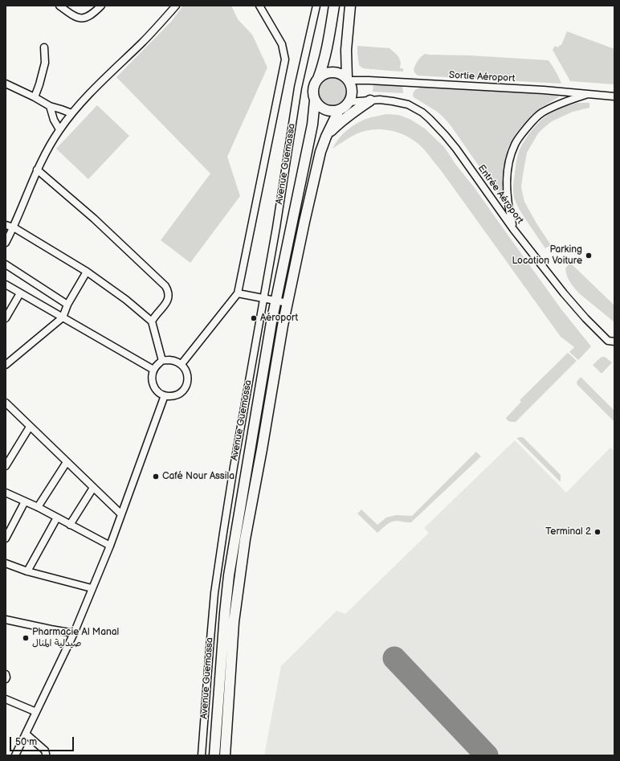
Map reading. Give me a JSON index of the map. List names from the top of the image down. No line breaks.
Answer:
{"streets":{"main road":["Avenue Guemassa"],"street":["Sortie Aéroport","Entrée Aéroport"]},"crossings":[["Sortie Aéroport","Avenue Guemassa"],["Sortie Aéroport","Entrée Aéroport"],["Avenue Guemassa","Entrée Aéroport"]],"places":["Parking Location Voiture","Aéroport","Café Nour Assila","Terminal 2","Pharmacie Al Manal صيدلية المنال"],"scale_bar":"50 m"}
